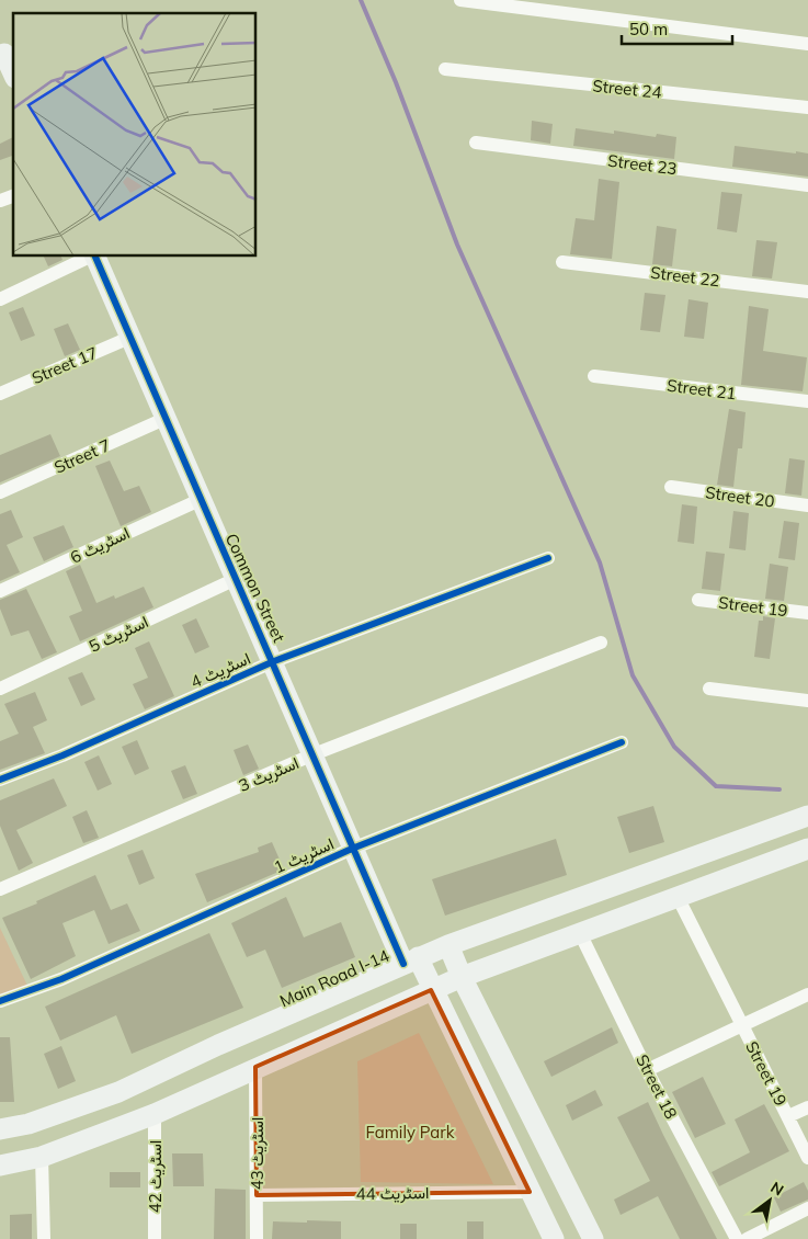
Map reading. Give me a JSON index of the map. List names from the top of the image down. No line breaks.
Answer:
{"streets":{"main road":["Common Street","Main Road I-14"],"street":["Street 24","Street 23","Street 22","Street 17","Street 21","Street 7","Street 20","اسٹریٹ 6","Street 19","اسٹریٹ 5","اسٹریٹ 4","اسٹریٹ 3","اسٹریٹ 1","Street 18","اسٹریٹ 43","اسٹریٹ 42","اسٹریٹ 44"]},"crossings":[["Street 17","Common Street"],["Street 7","Common Street"],["اسٹریٹ 6","Common Street"],["Common Street","اسٹریٹ 5"],["Common Street","اسٹریٹ 4"],["Common Street","اسٹریٹ 3"],["Common Street","اسٹریٹ 1"],["Common Street","Main Road I-14"],["Street 19","Street 18"],["اسٹریٹ 43","اسٹریٹ 44"]],"parks":["Family Park"],"scale_bar":"50 m","north":"top right"}
